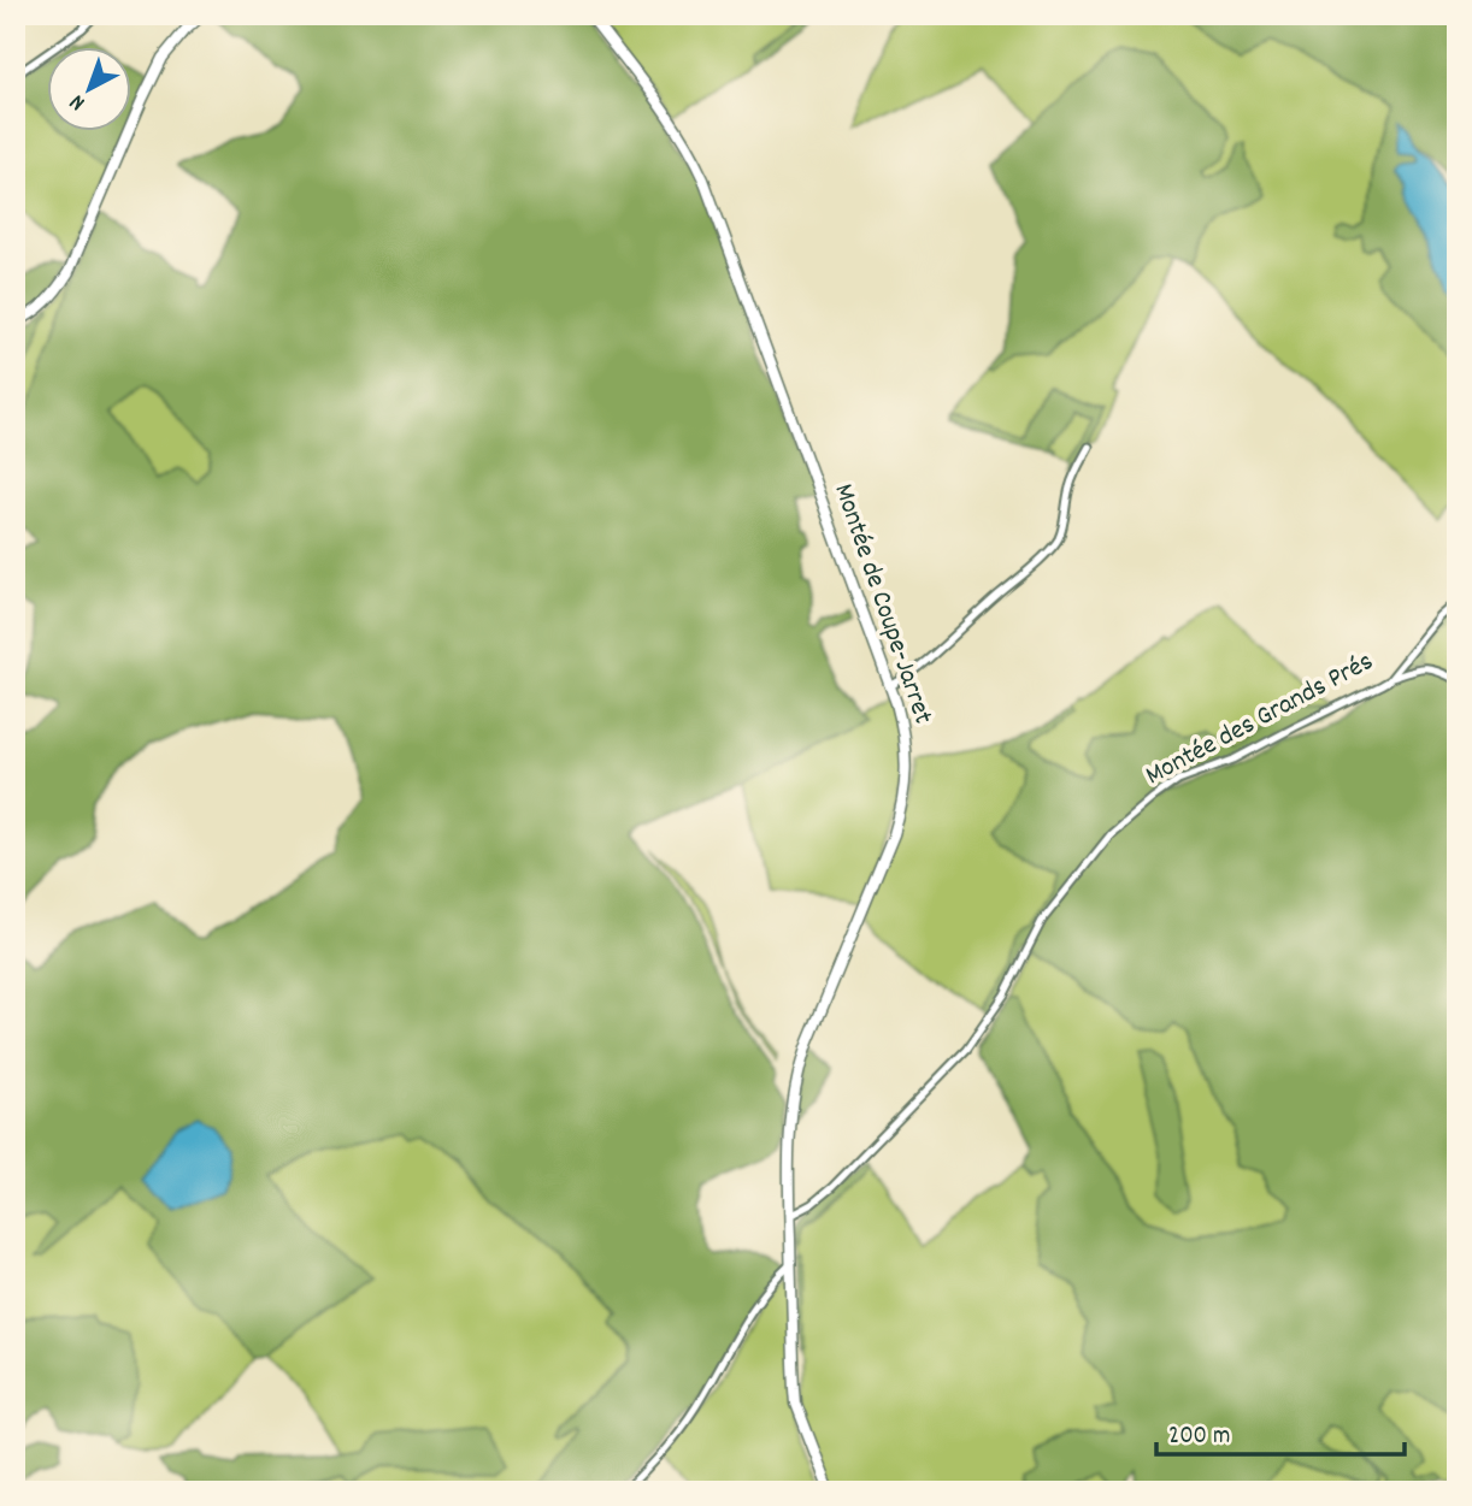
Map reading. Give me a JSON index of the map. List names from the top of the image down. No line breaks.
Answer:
{"streets":{"main road":["Montée de Coupe-Jarret"],"street":["Montée des Grands Prés"]},"crossings":[["Montée de Coupe-Jarret","Montée des Grands Prés"]],"scale_bar":"200 m","north":"bottom left"}
